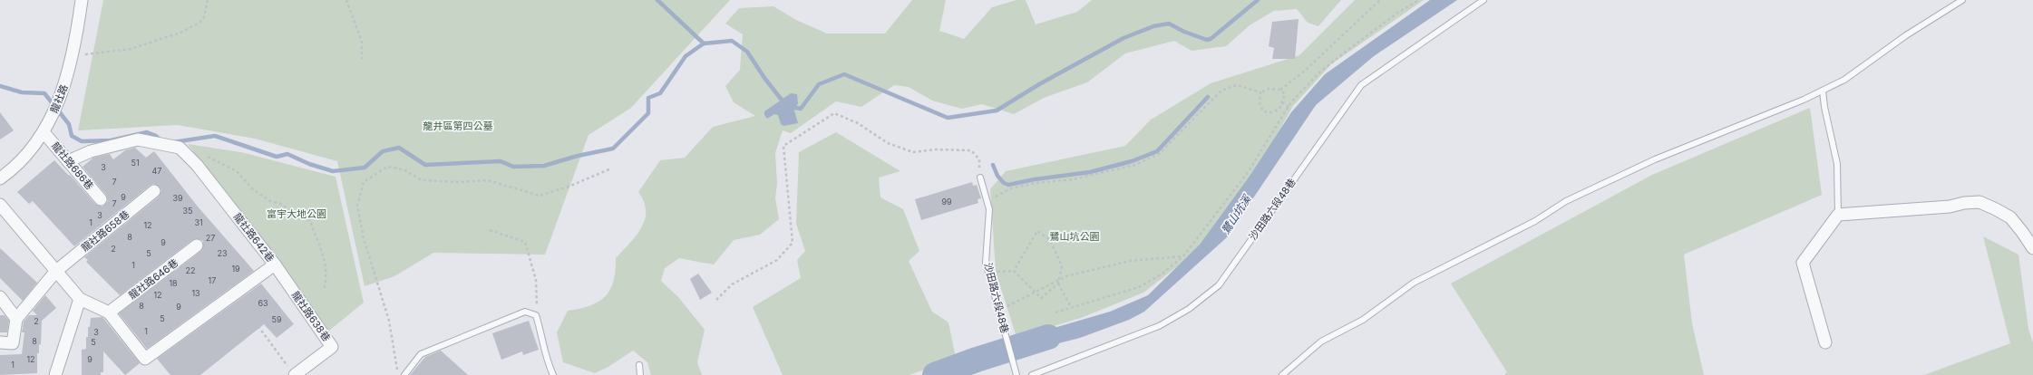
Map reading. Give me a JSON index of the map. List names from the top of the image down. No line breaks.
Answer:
{"streets":{"street":["龍社路","龍社路686巷","龍社路658巷","龍社路642巷","龍社路646巷","龍社路638巷"],"lane":["沙田路六段48巷"]},"crossings":[["龍社路","龍社路686巷"],["龍社路686巷","龍社路642巷"],["龍社路642巷","龍社路646巷"],["龍社路642巷","龍社路638巷"]],"water":["鷺山坑溪"],"parks":["龍井區第四公墓","富宇大地公園","鷺山坑公園"],"house_numbers":["51","3","47","7","9","39","99","7","35","3","1","31","12","8","27","9","2","5","23","1","19","22","17","18","13","12","63","8","9","5","59","2","1","3","8","5","12","9","1"]}
